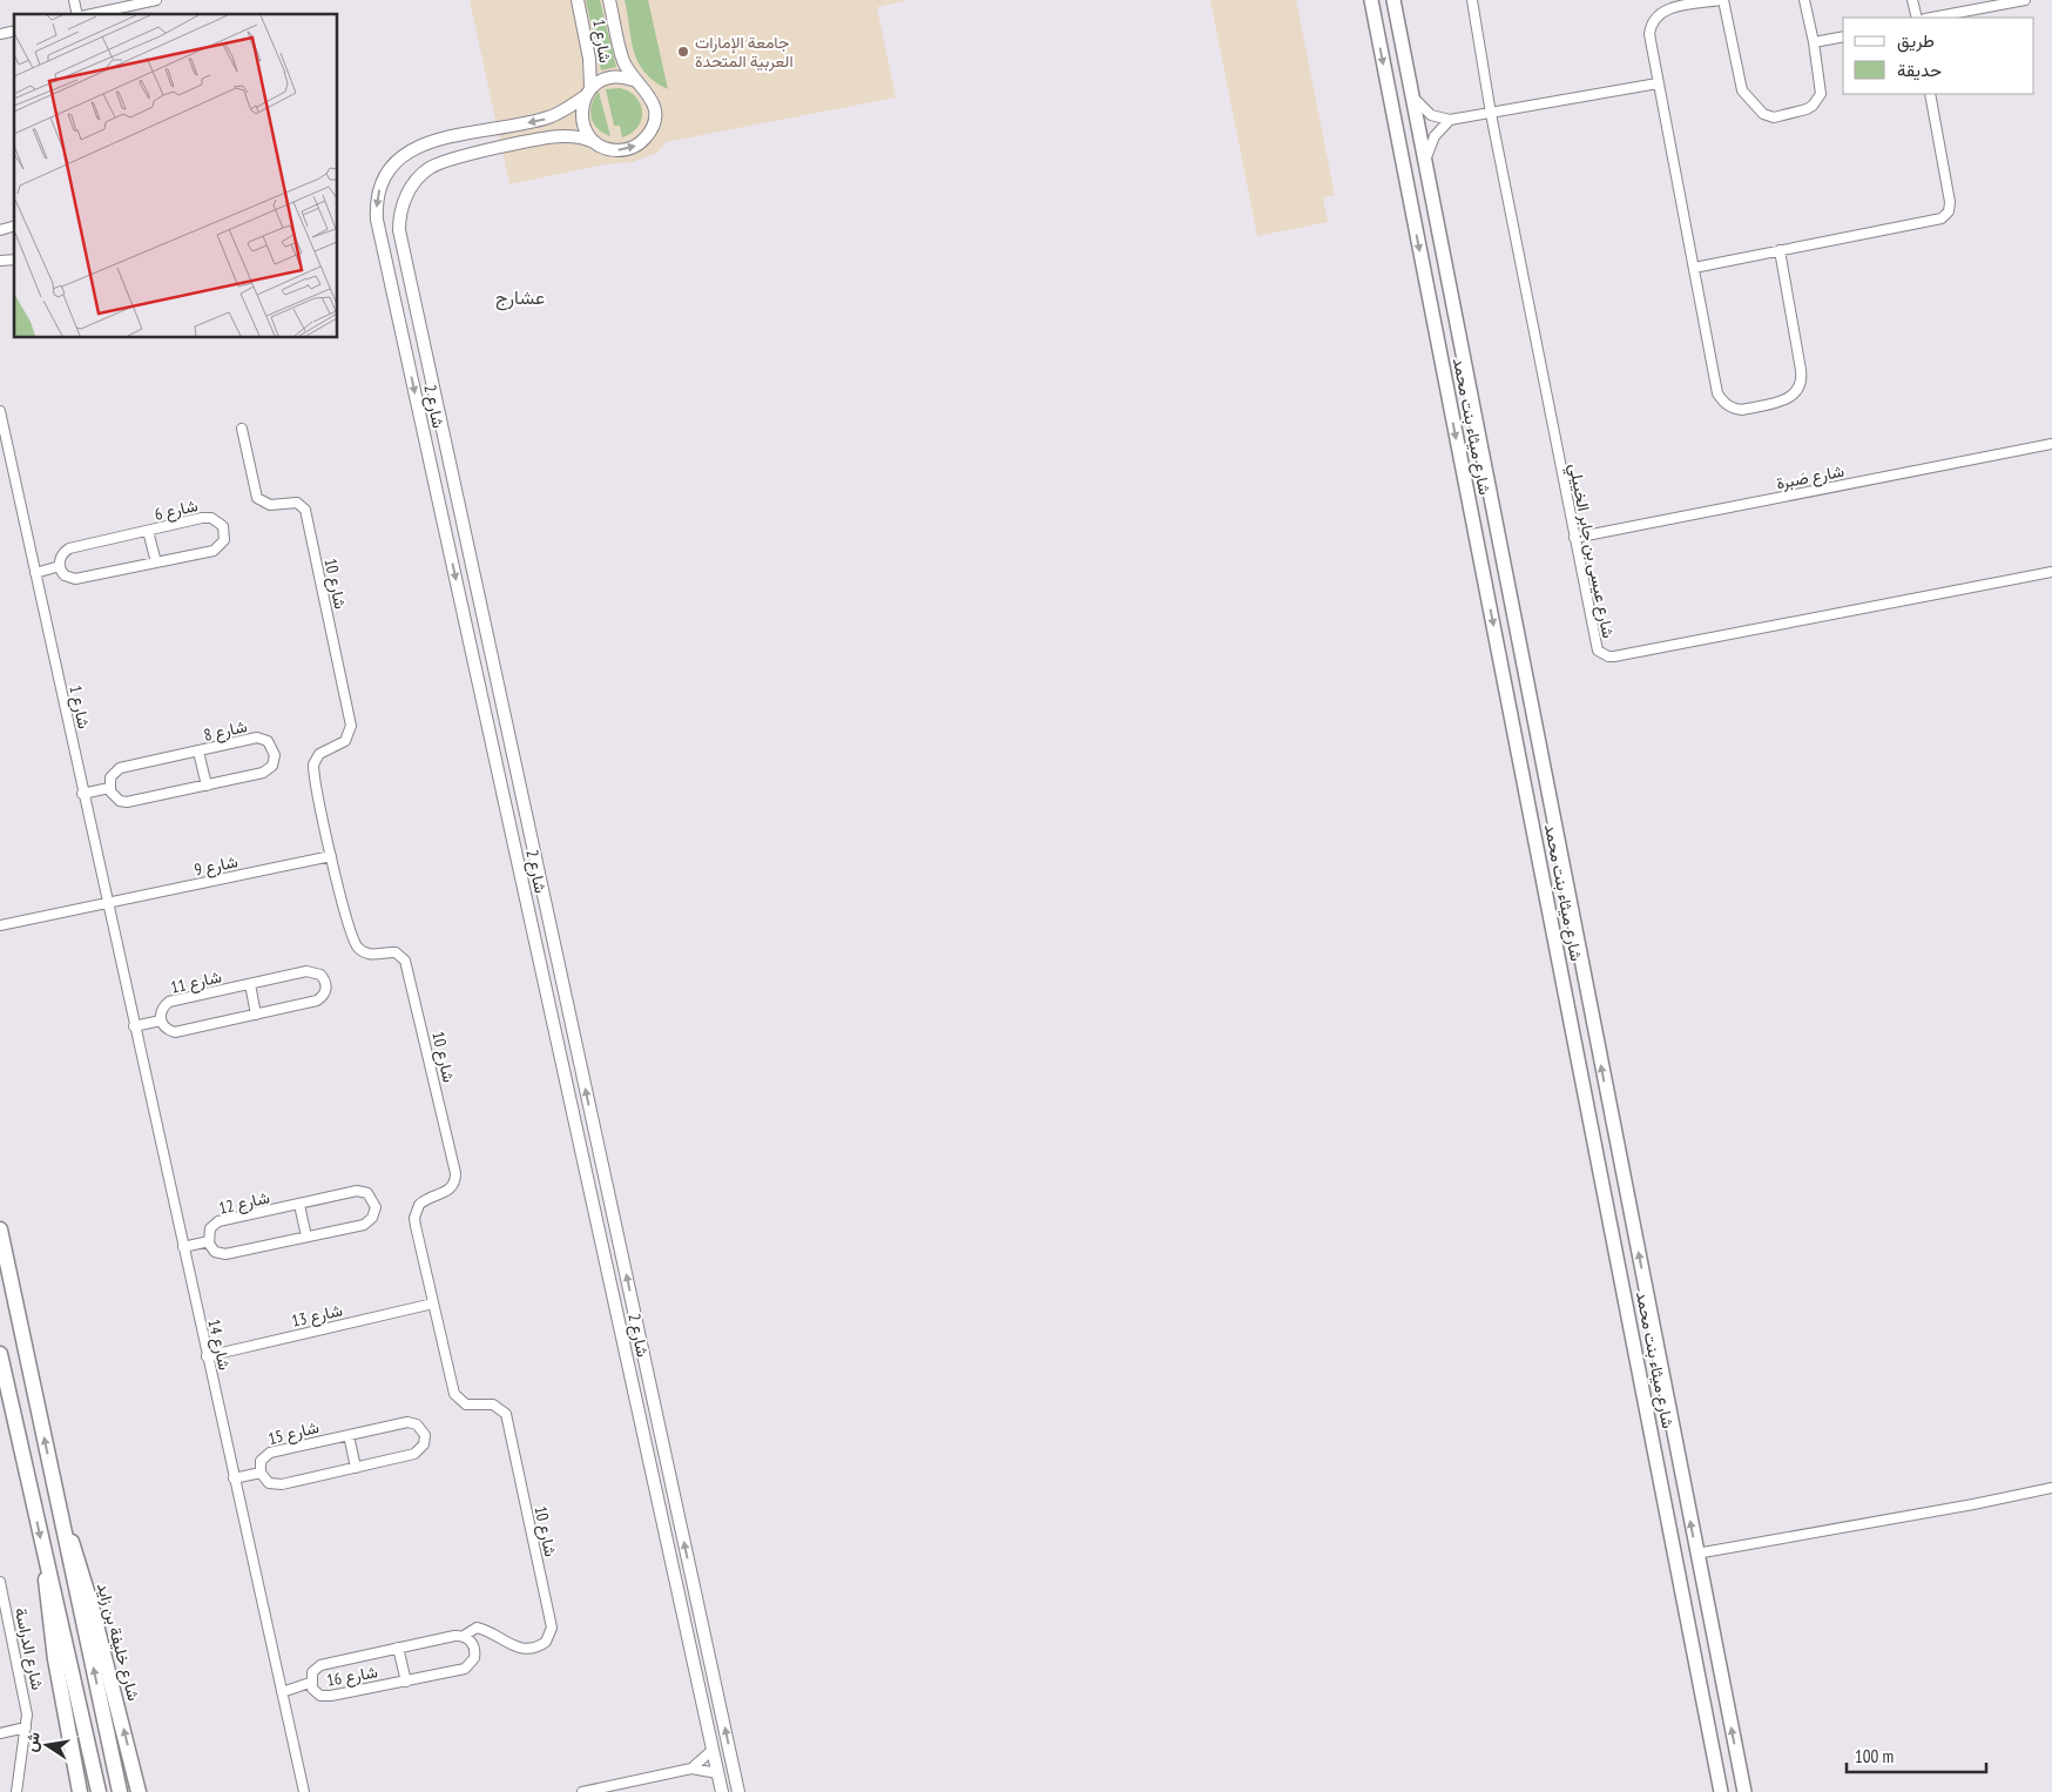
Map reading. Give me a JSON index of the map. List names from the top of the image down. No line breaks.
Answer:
{"streets":{"main road":["شارع ميثاء بنت محمد","شارع خليفة بن زايد"],"street":["شارع 1","شارع 2","شارع صَبرة","شارع 6","شارع عيسى بن جابر الخييلي","شارع 10","شارع 8","شارع 9","شارع 11","شارع 12","شارع 13","شارع 14","شارع 15","شارع الدراسة","شارع 16"]},"crossings":[["شارع 1","شارع 2"],["شارع 1","شارع 9"],["شارع 1","شارع 14"],["شارع صَبرة","شارع عيسى بن جابر الخييلي"],["شارع 10","شارع 9"],["شارع 10","شارع 13"],["شارع 10","شارع 16"],["شارع 9","شارع 14"],["شارع 13","شارع 14"],["شارع 14","شارع 16"]],"districts":["عشارج"],"places":["جامعة الإمارات العربية المتحدة"],"legend":["طريق","حديقة"],"scale_bar":"100 m","north":"left"}
